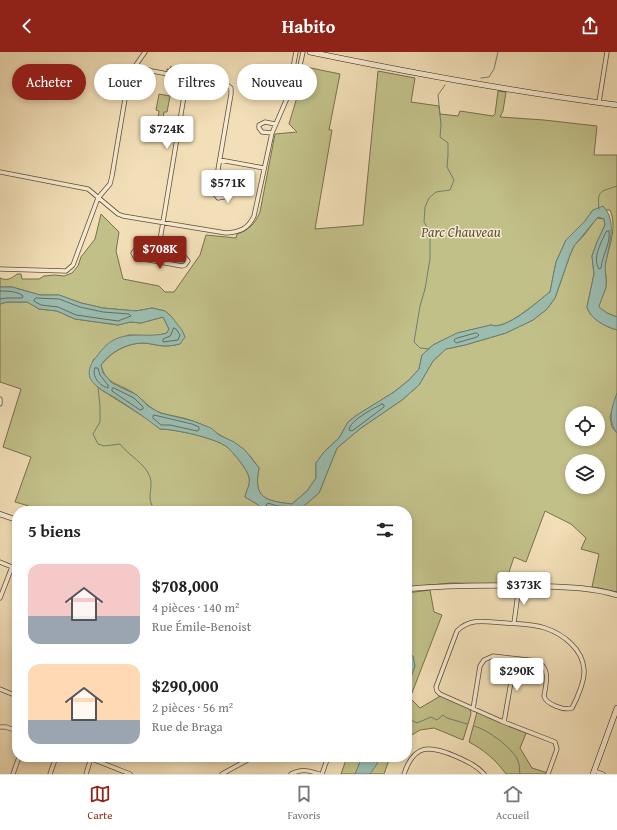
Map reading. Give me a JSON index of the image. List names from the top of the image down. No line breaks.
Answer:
{"parks":["Parc Chauveau"],"page":{"header":"Habito","chip":["Acheter","Louer","Filtres","Nouveau"],"price":["$724K","$571K","$708K","$373K","$290K"],"heading":"5 biens","list":[{"name":"$708,000","note":"4 pièces · 140 m² · Rue Émile-Benoist"},{"name":"$290,000","note":"2 pièces · 56 m² · Rue de Braga"}],"tabs":["Carte","Favoris","Accueil"]}}
